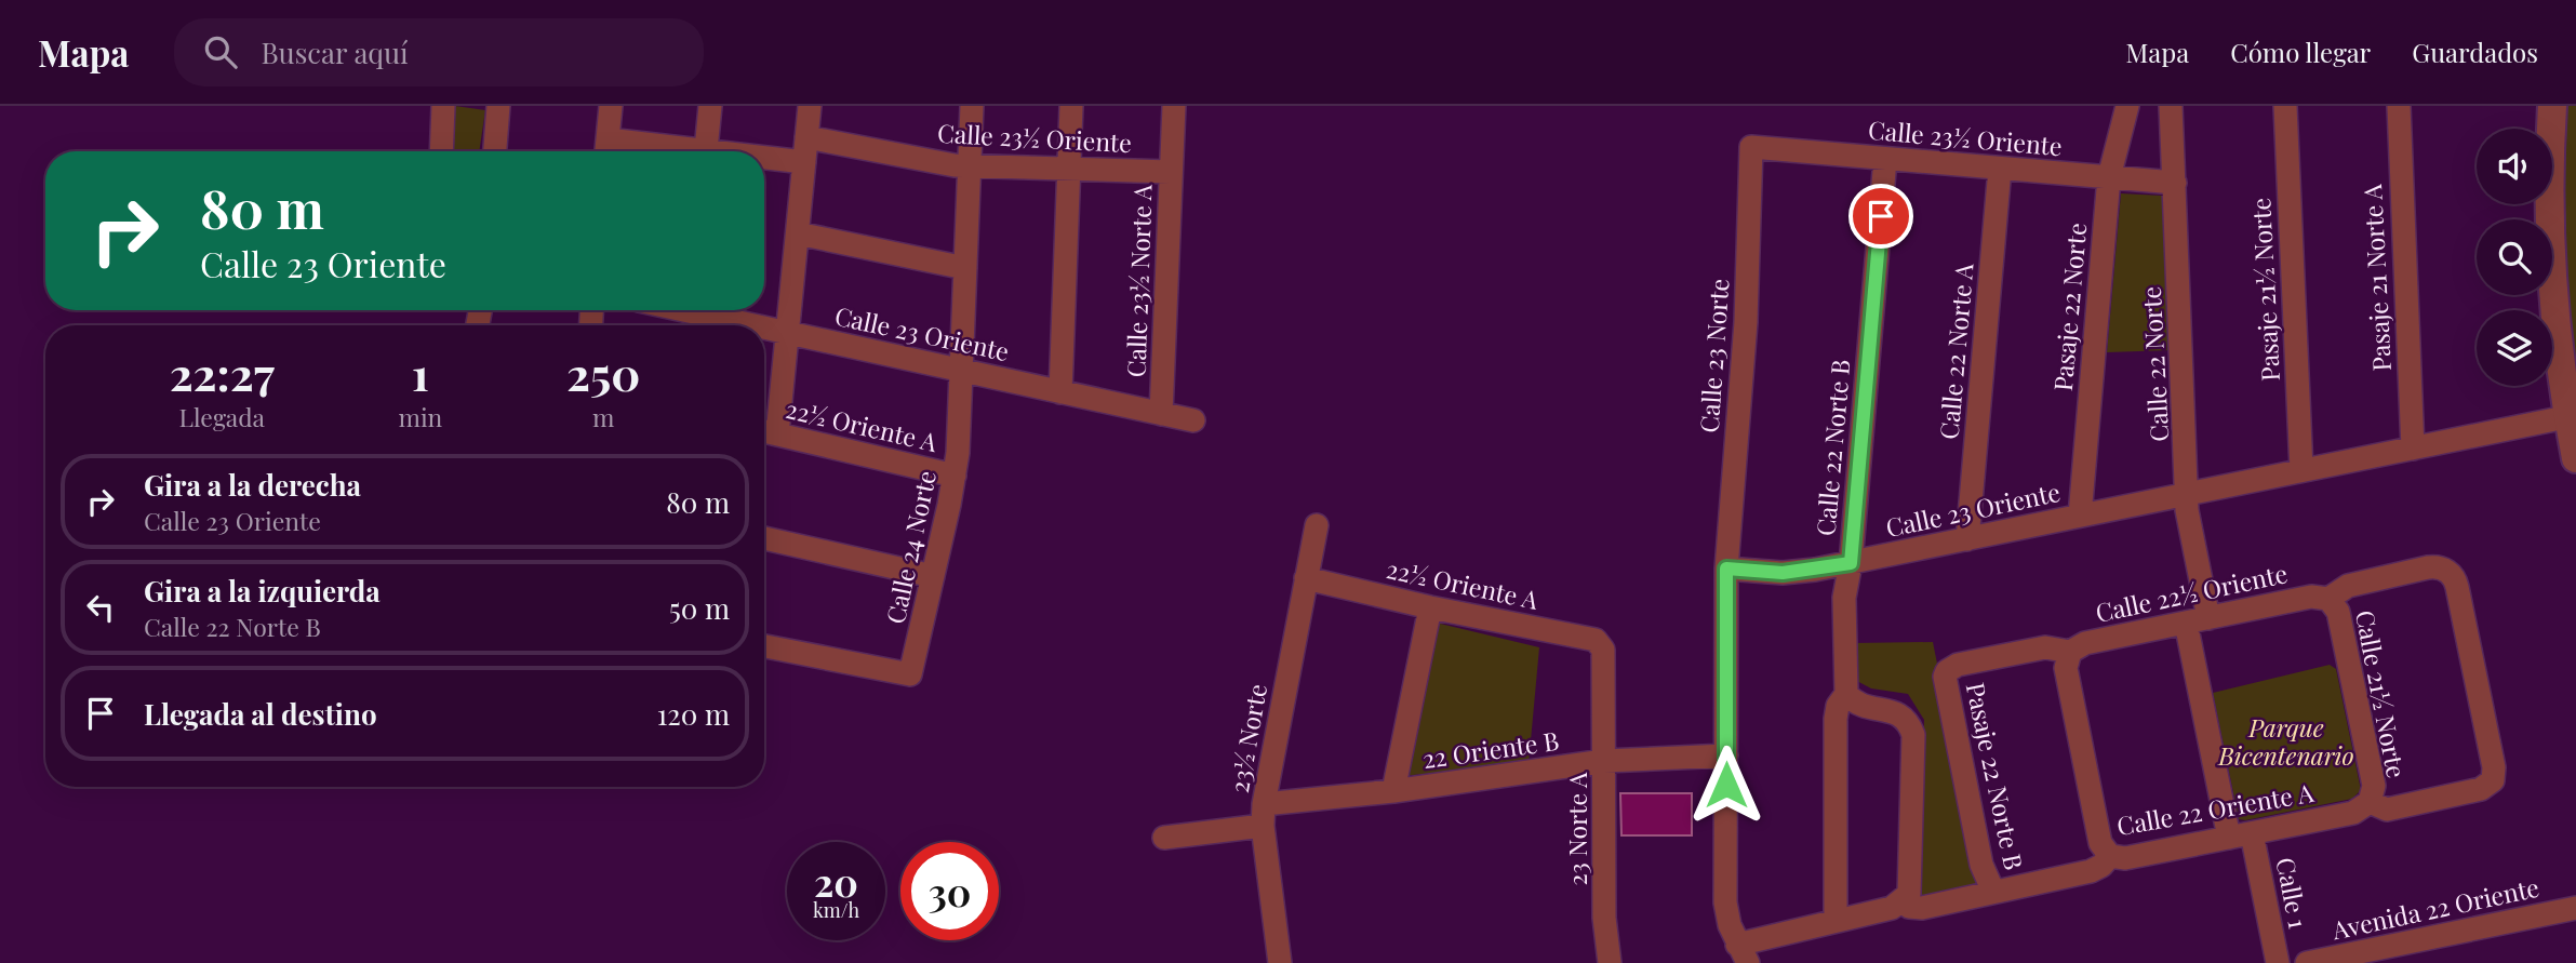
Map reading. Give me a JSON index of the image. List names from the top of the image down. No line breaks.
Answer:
{"streets":{"street":["Calle 23½ Oriente","Pasaje 21 Norte A","Calle 23½ Norte A","Pasaje 21½ Norte","Pasaje 22 Norte","Calle 23 Oriente","Calle 22 Norte A","Calle 23 Norte","Calle 22 Norte","22½ Oriente A","Calle 22 Norte B","Calle 24 Norte","Calle 22½ Oriente","Calle 21½ Norte","23½ Norte","22 Oriente B","Pasaje 22 Norte B","Calle 22 Oriente A","23 Norte A","Calle 1","Avenida 22 Oriente"]},"crossings":[["Calle 23½ Oriente","Calle 23½ Norte A"],["Calle 23½ Oriente","Pasaje 22 Norte"],["Calle 23½ Oriente","Calle 22 Norte A"],["Calle 23½ Oriente","Calle 23 Norte"],["Calle 23½ Oriente","Calle 22 Norte"],["Calle 23½ Oriente","Calle 22 Norte B"],["Calle 23½ Oriente","Calle 24 Norte"],["Pasaje 21 Norte A","Calle 23 Oriente"],["Calle 23½ Norte A","Calle 23 Oriente"],["Pasaje 21½ Norte","Calle 23 Oriente"],["Pasaje 22 Norte","Calle 23 Oriente"],["Calle 23 Oriente","Calle 22 Norte A"],["Calle 23 Oriente","Calle 23 Norte"],["Calle 23 Oriente","Calle 22 Norte"],["Calle 23 Oriente","Calle 22 Norte B"],["Calle 23 Oriente","Calle 24 Norte"],["Calle 22 Norte","Calle 22½ Oriente"],["Calle 22 Norte","Calle 1"],["22½ Oriente A","Calle 24 Norte"],["22½ Oriente A","23½ Norte"],["22½ Oriente A","23 Norte A"],["Calle 22½ Oriente","Calle 21½ Norte"],["Calle 22½ Oriente","Pasaje 22 Norte B"],["Calle 22½ Oriente","Calle 22 Oriente A"],["Calle 22½ Oriente","Calle 1"],["Calle 21½ Norte","Calle 22 Oriente A"],["23½ Norte","22 Oriente B"],["22 Oriente B","23 Norte A"],["Pasaje 22 Norte B","Calle 22 Oriente A"],["Calle 22 Oriente A","Calle 1"]],"parks":["Parque Bicentenario"],"page":{"header":"Mapa","search":"Buscar aquí","nav":["Mapa","Cómo llegar","Guardados"],"turn":["80 m","Calle 23 Oriente"],"eta":["22:27","Llegada","1","min","250","m"],"list":[{"name":"Gira a la derecha","note":"Calle 23 Oriente","value":"80 m"},{"name":"Gira a la izquierda","note":"Calle 22 Norte B","value":"50 m"},{"name":"Llegada al destino","value":"120 m"}],"speed":"20 km/h","limit":"30"}}
